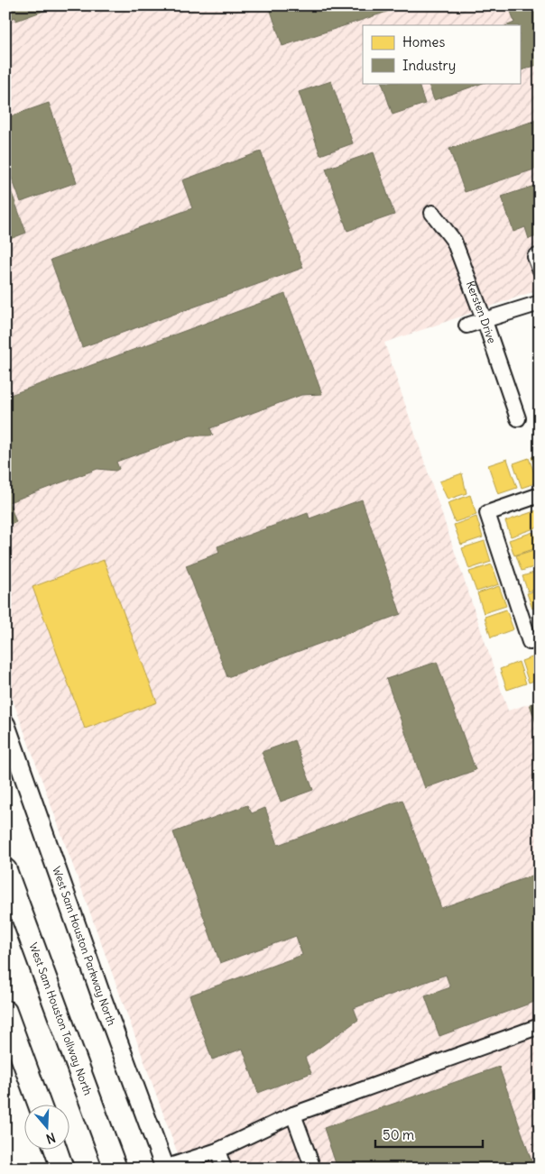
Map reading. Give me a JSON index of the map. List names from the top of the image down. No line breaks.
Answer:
{"streets":{"highway":["West Sam Houston Tollway North"],"main road":["West Sam Houston Parkway North"],"street":["Kersten Drive"]},"legend":["Homes","Industry"],"scale_bar":"50 m","north":"bottom"}
